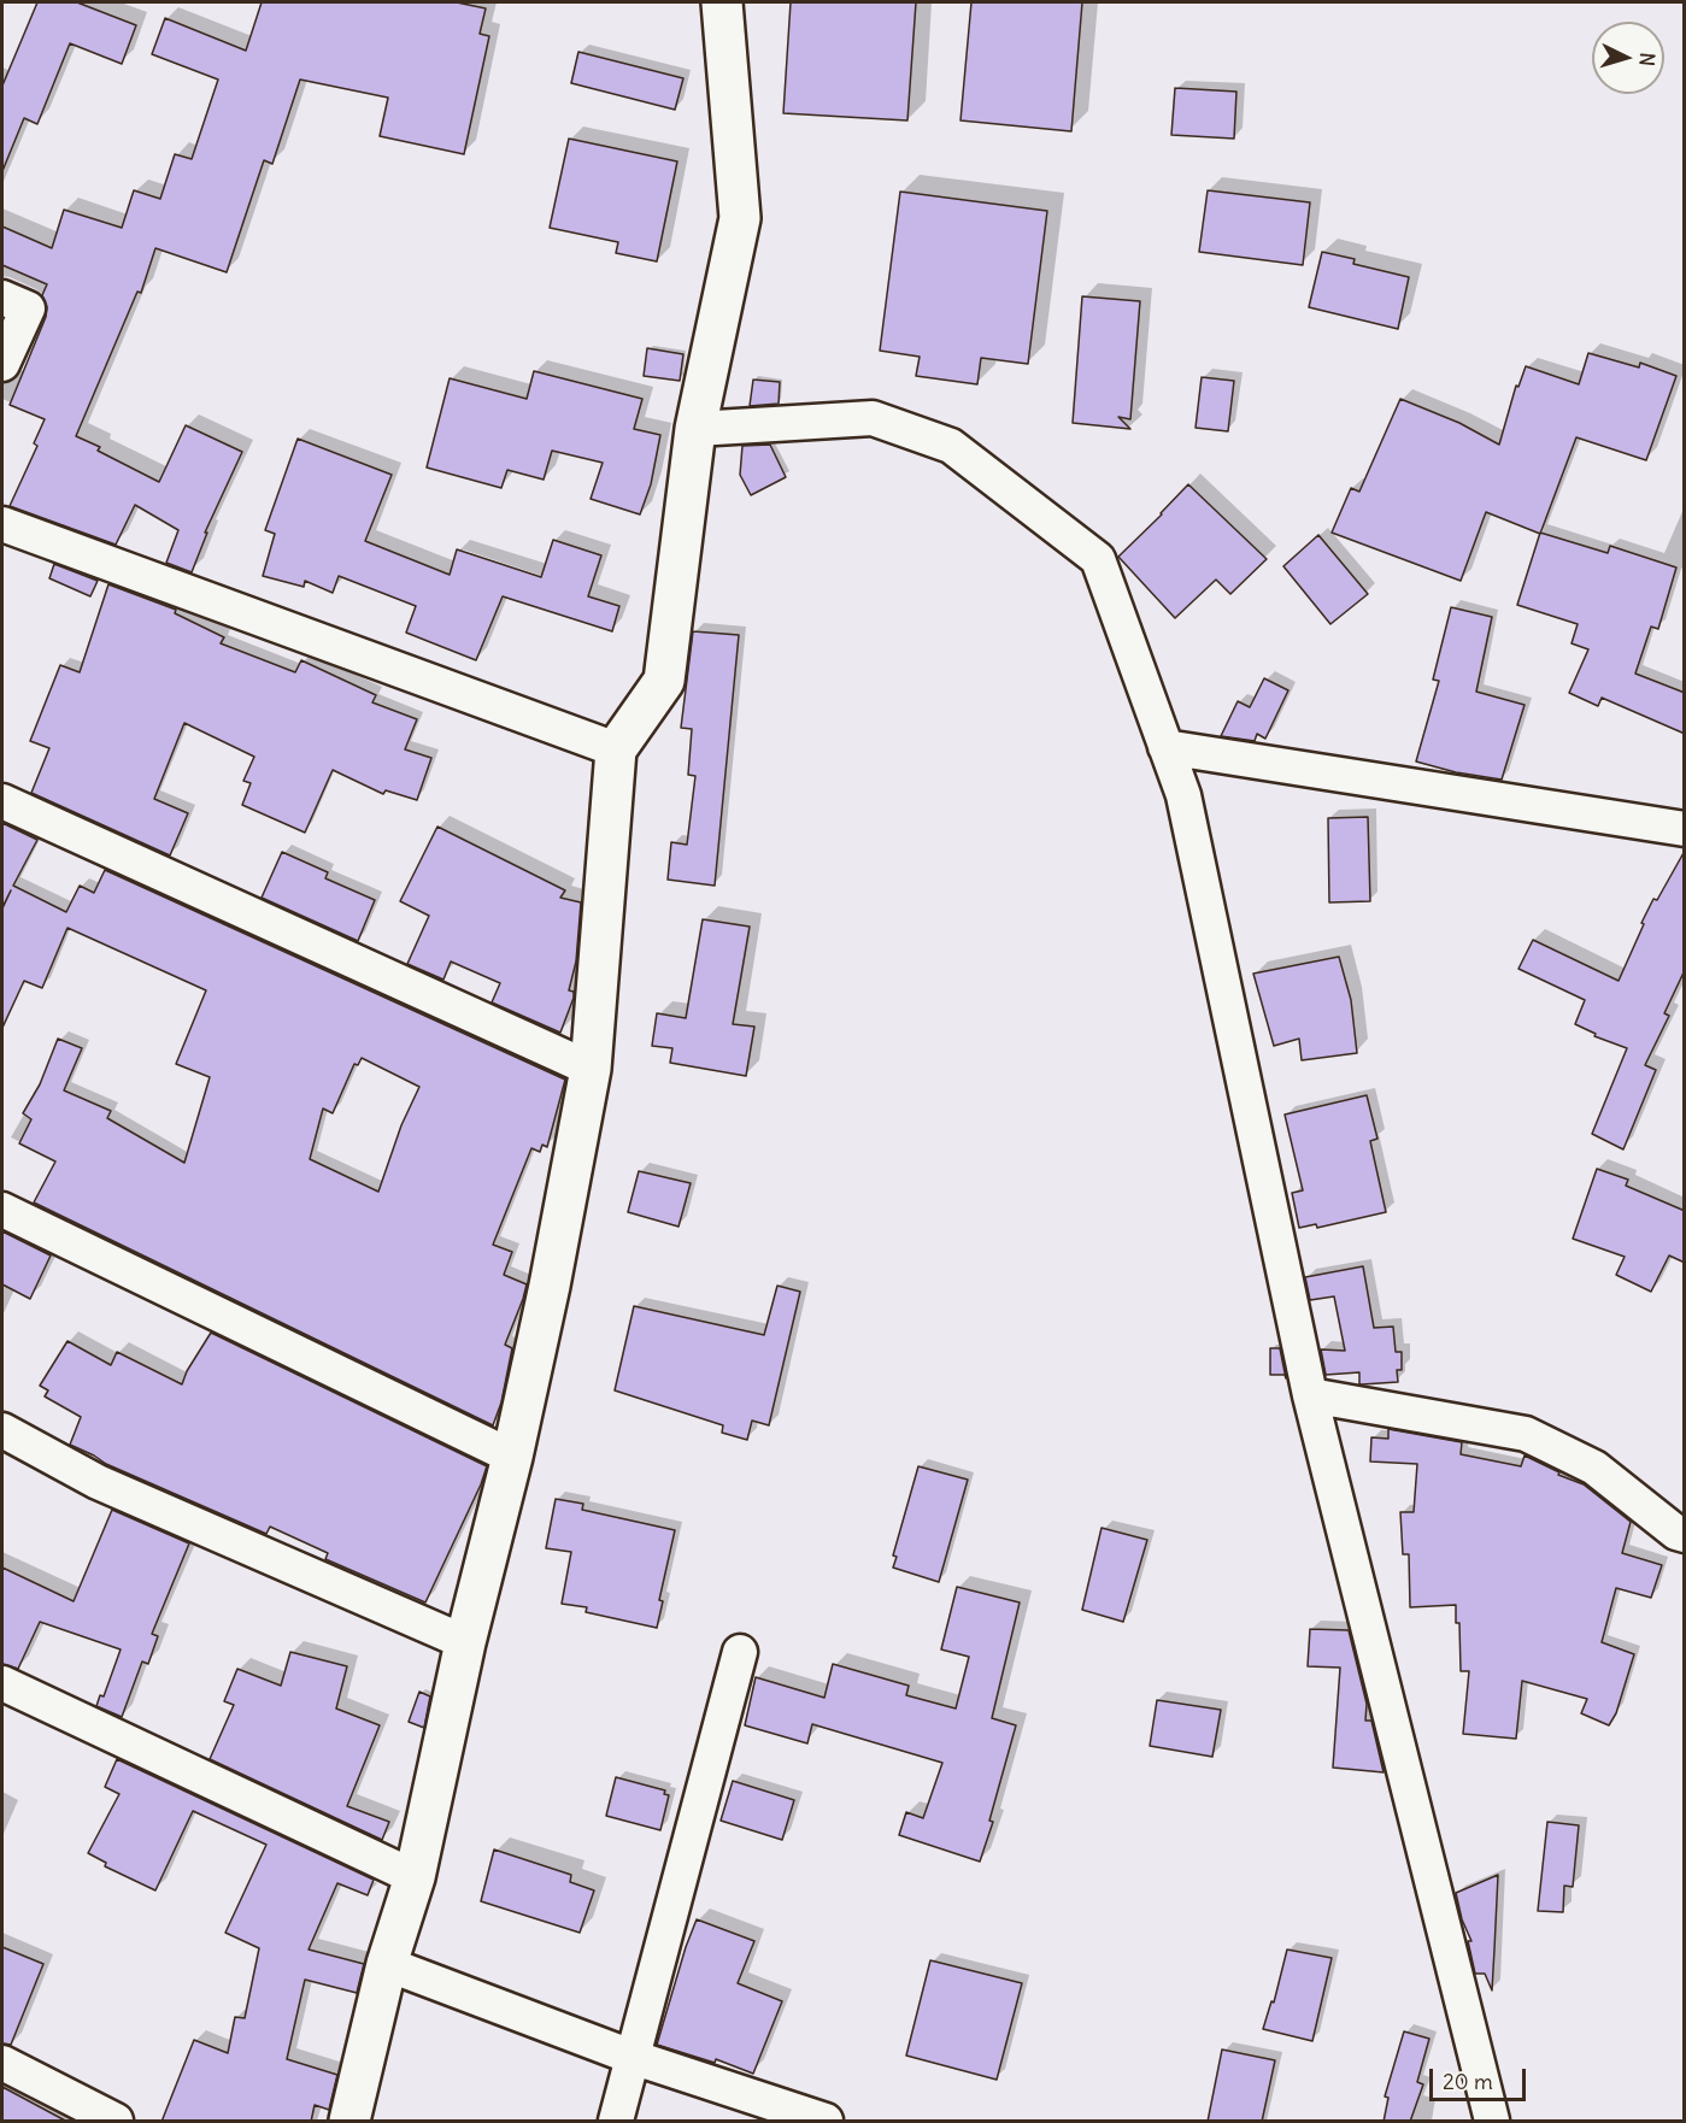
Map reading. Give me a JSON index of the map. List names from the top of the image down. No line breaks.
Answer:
{"scale_bar":"20 m","north":"right"}
